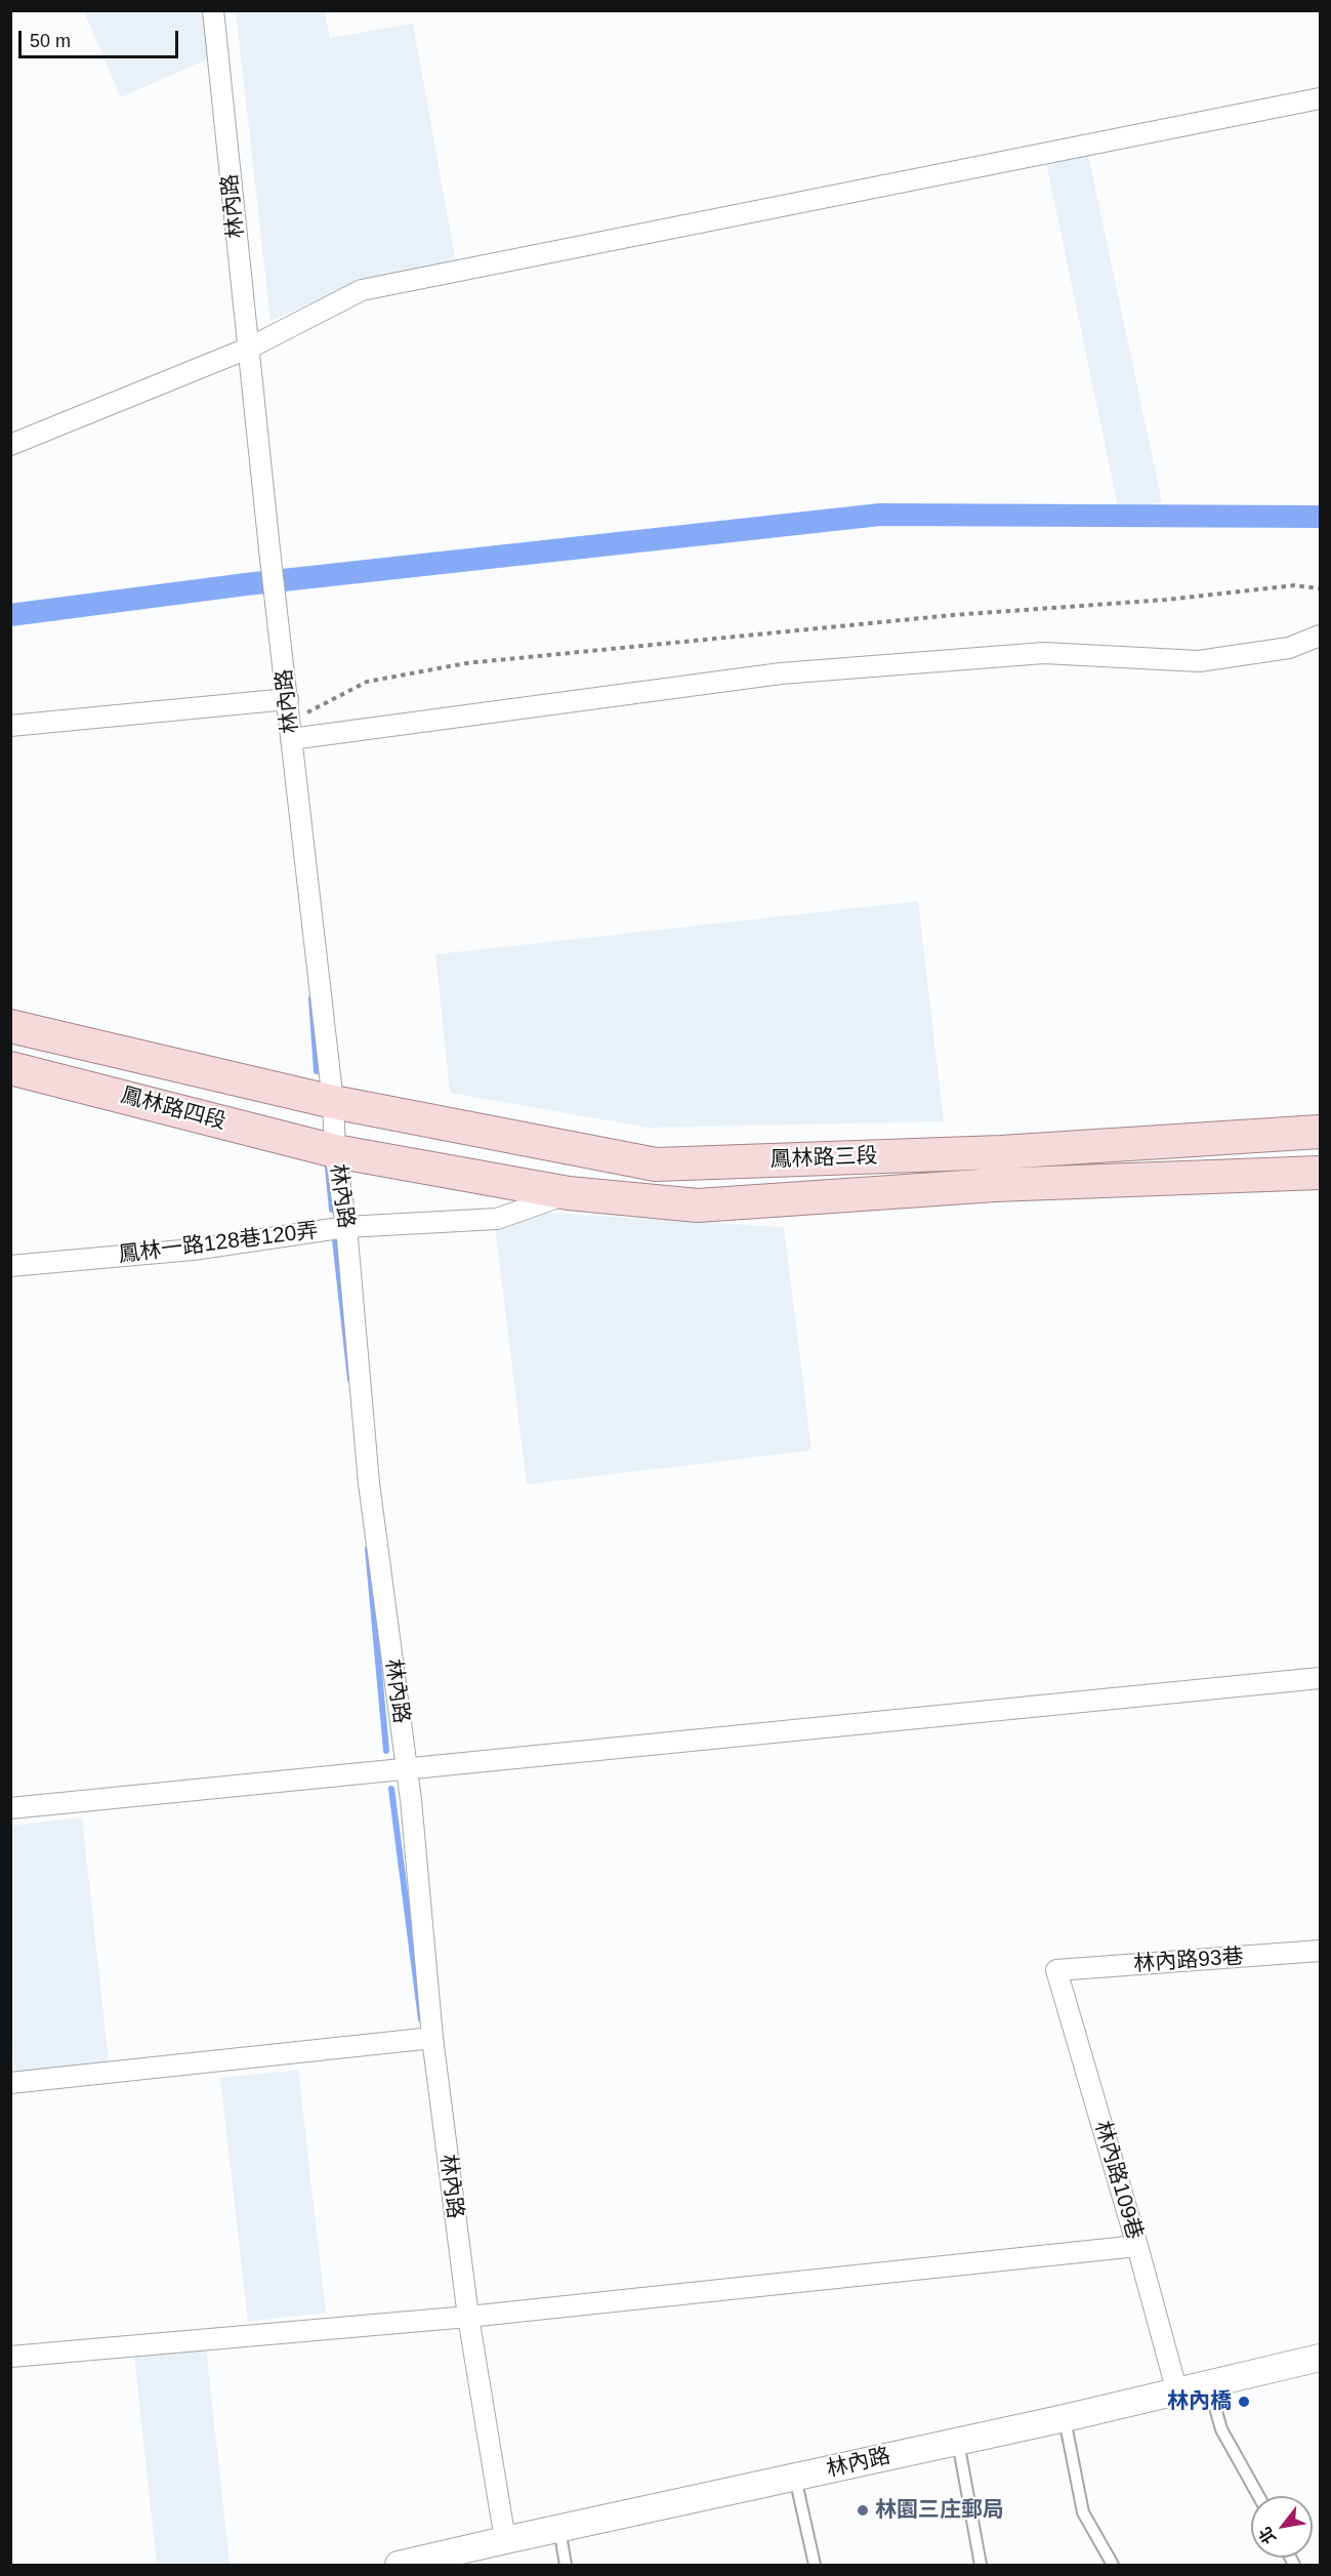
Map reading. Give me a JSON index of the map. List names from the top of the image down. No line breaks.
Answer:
{"streets":{"main road":["鳳林路四段","鳳林路三段"],"street":["林內路","鳳林一路128巷120弄","林內路93巷","林內路109巷"]},"crossings":[["林內路","鳳林路四段"],["林內路","鳳林路三段"],["林內路","鳳林一路128巷120弄"],["林內路","林內路109巷"],["鳳林路四段","鳳林路三段"],["鳳林路三段","鳳林一路128巷120弄"],["林內路93巷","林內路109巷"]],"places":["林內橋","林園三庄郵局"],"scale_bar":"50 m","north":"bottom left"}
